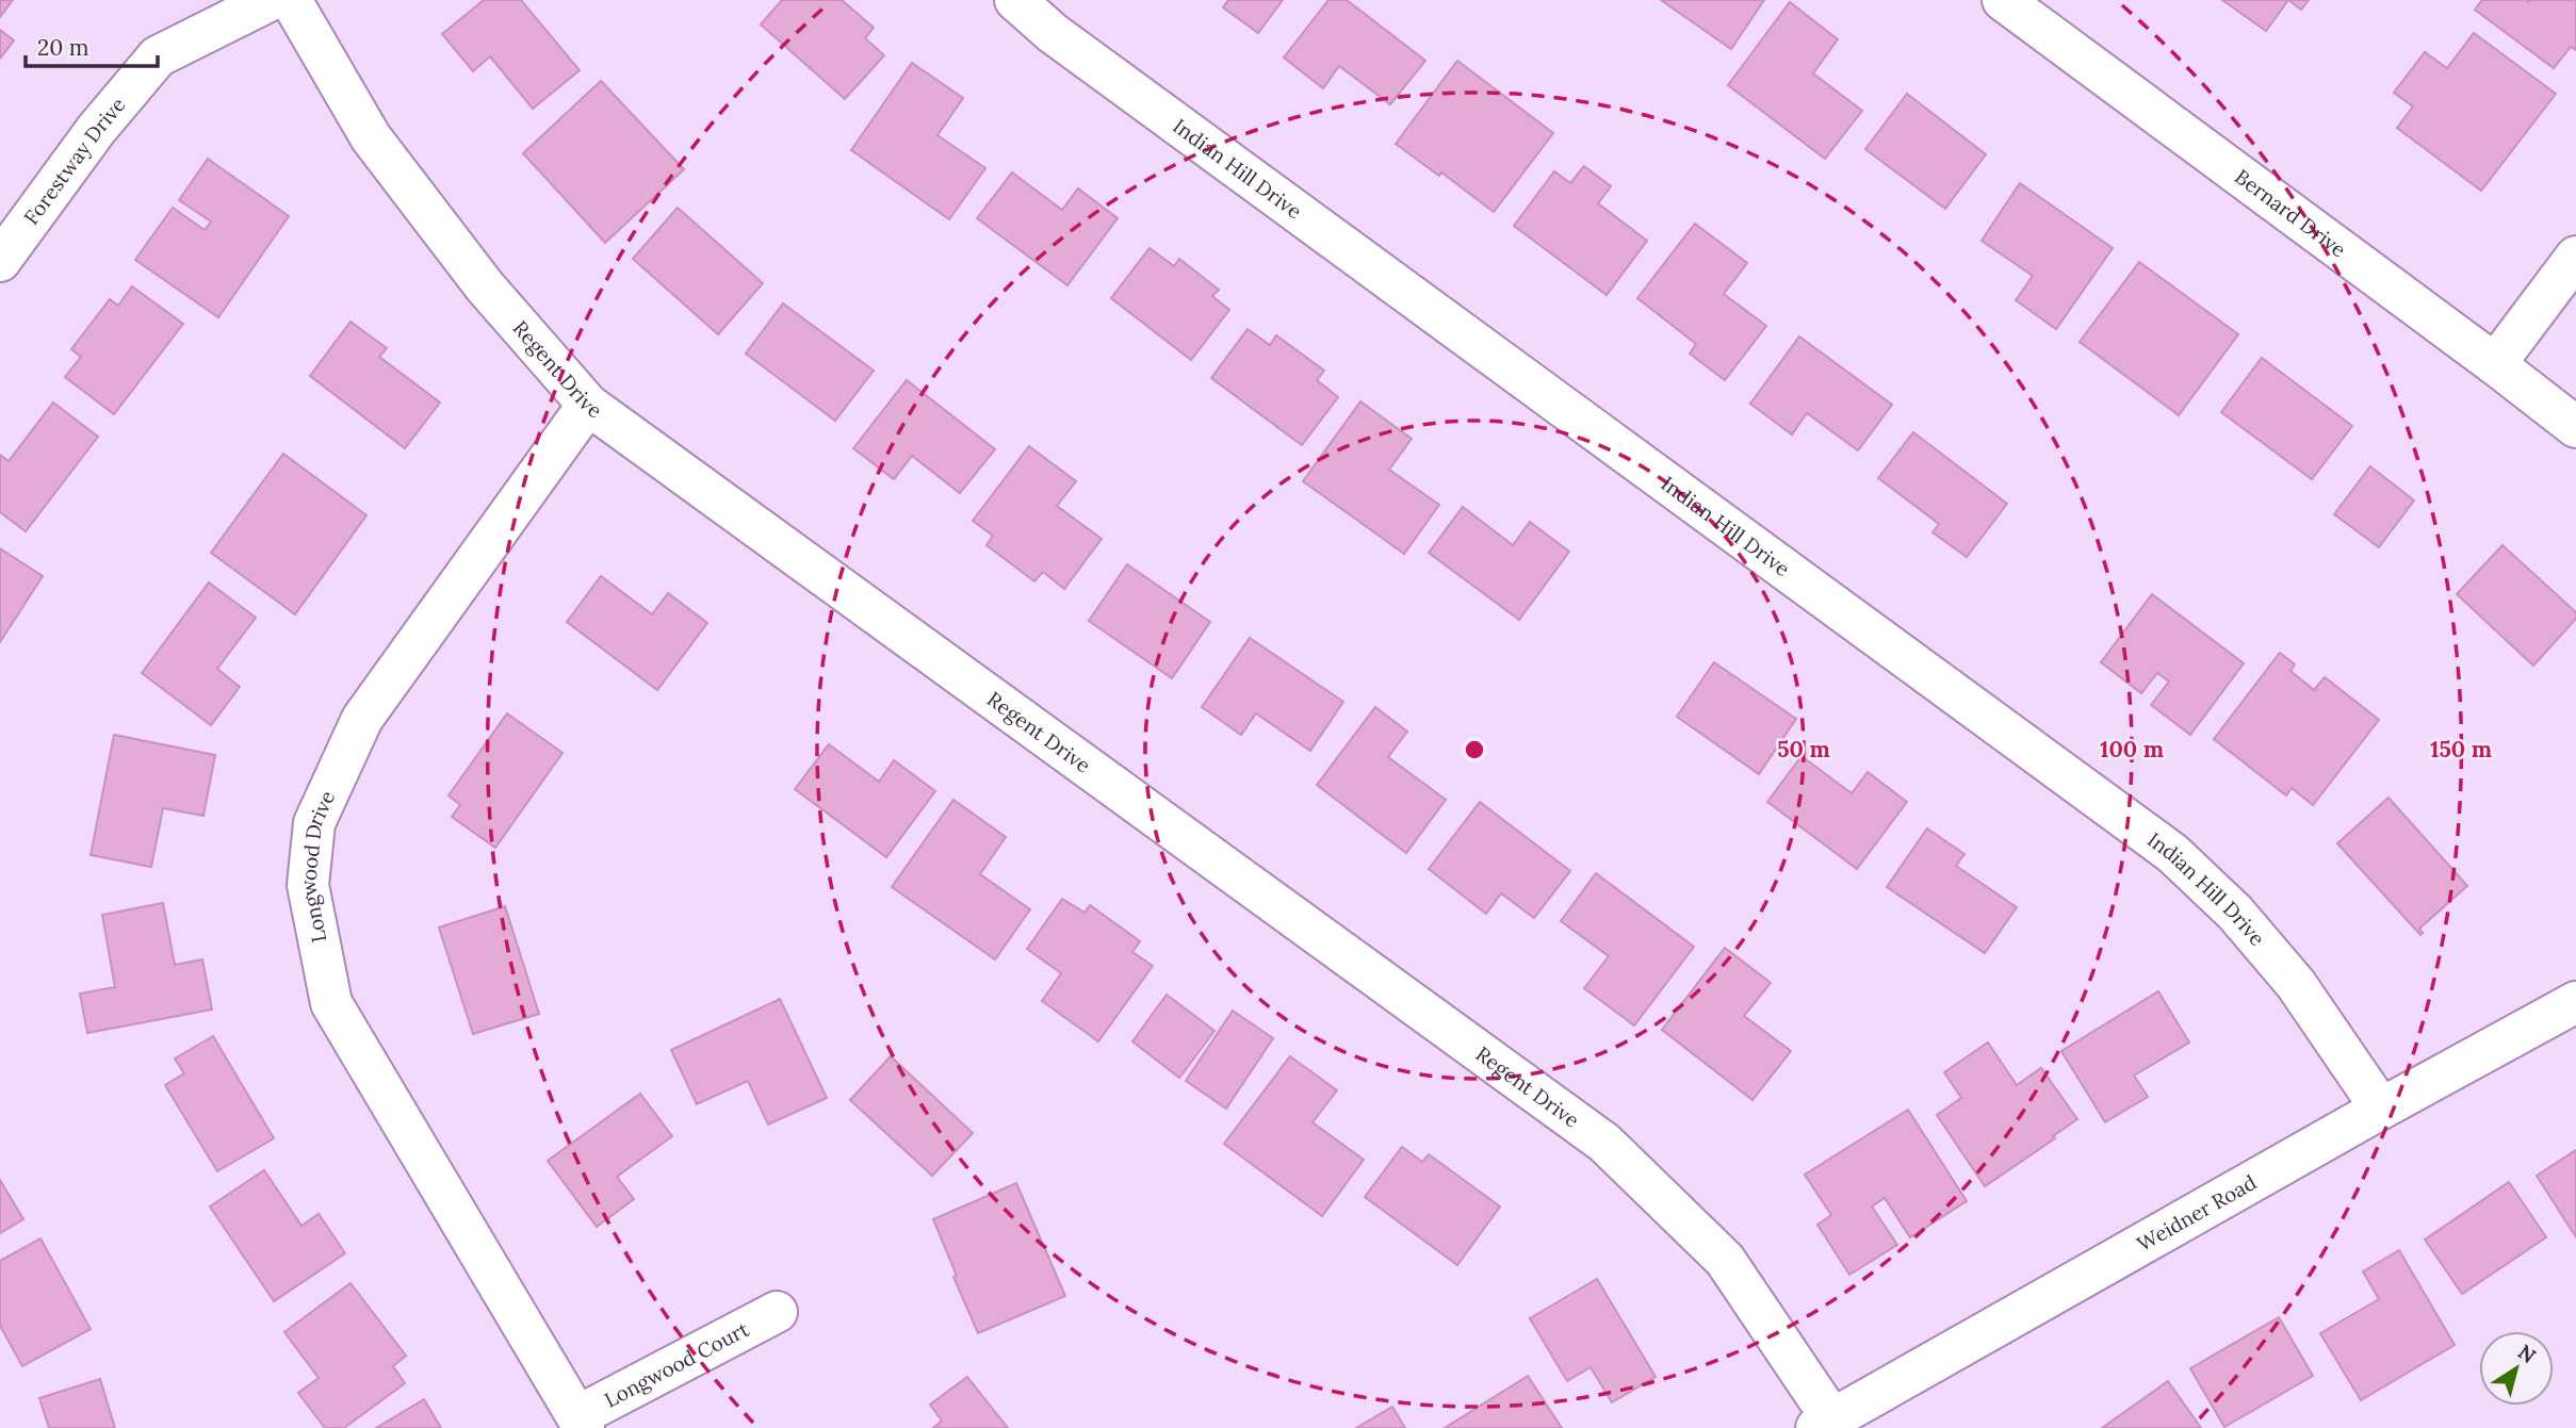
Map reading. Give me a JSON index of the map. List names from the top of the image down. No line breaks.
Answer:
{"streets":{"street":["Forestway Drive","Indian Hill Drive","Bernard Drive","Regent Drive","Longwood Drive","Weidner Road","Longwood Court"]},"crossings":[["Indian Hill Drive","Weidner Road"],["Regent Drive","Longwood Drive"],["Regent Drive","Weidner Road"],["Longwood Drive","Longwood Court"]],"scale_bar":"20 m","north":"top right","rings":["50 m","100 m","150 m"]}
